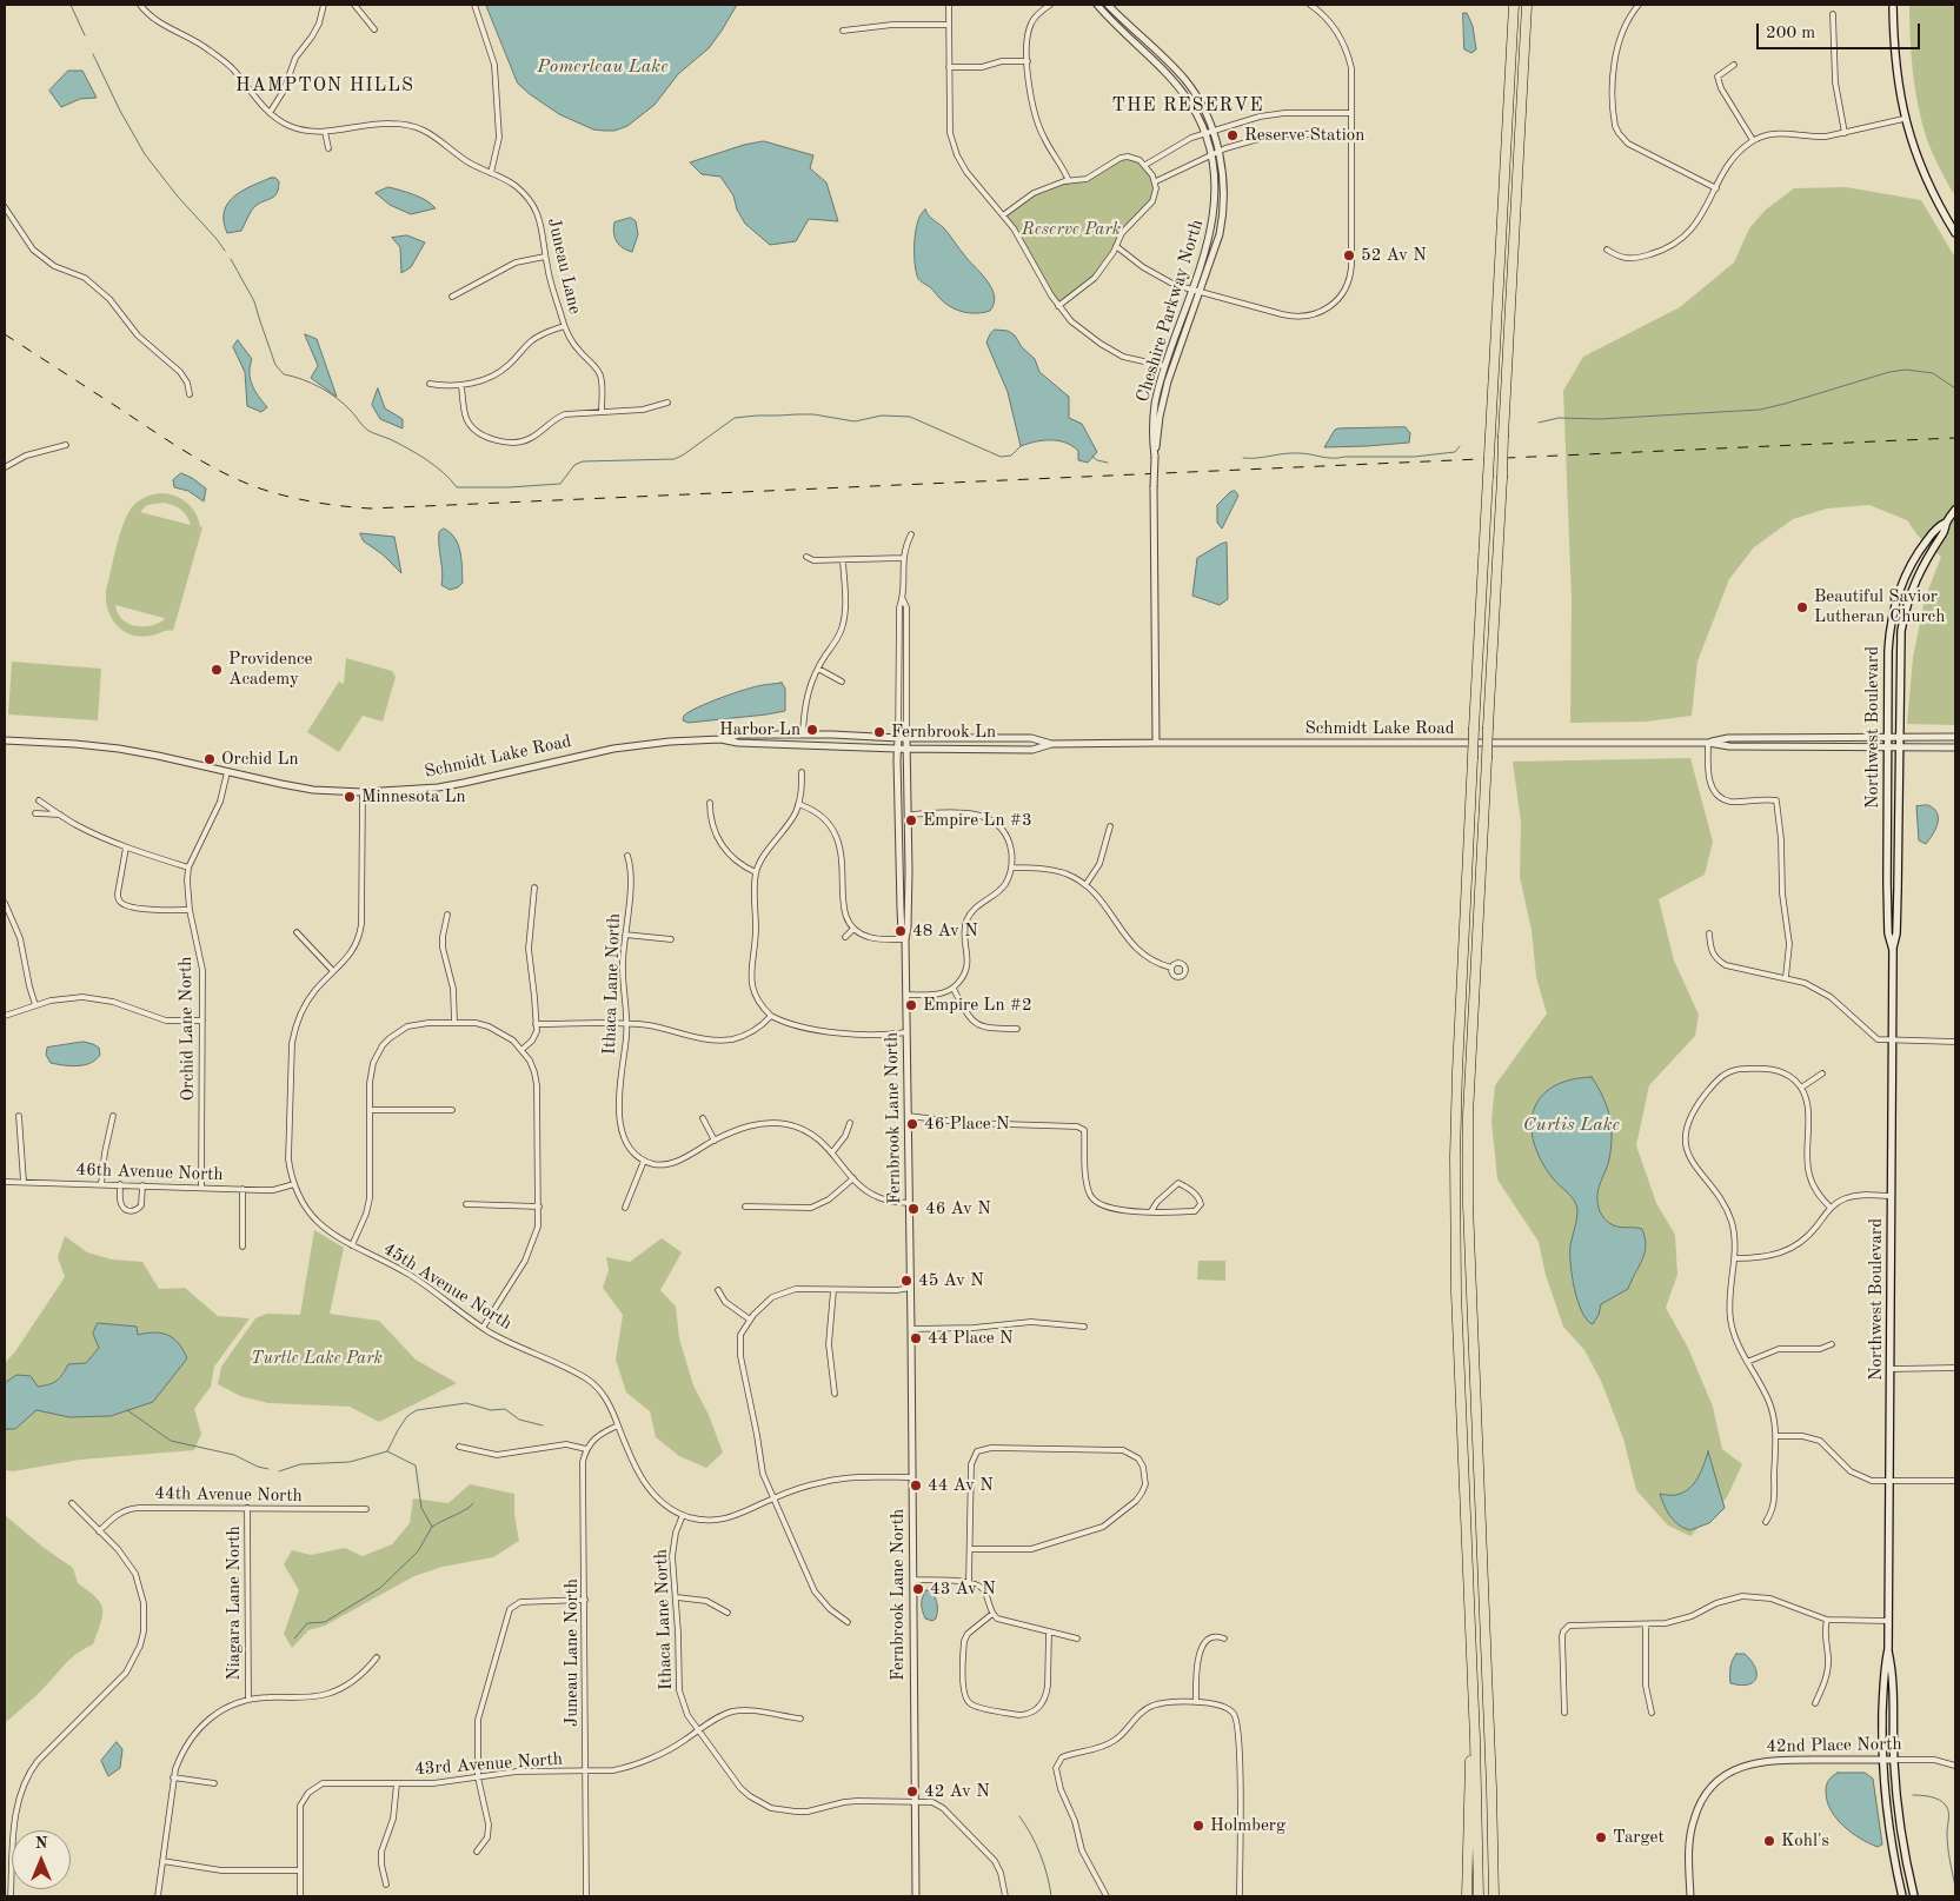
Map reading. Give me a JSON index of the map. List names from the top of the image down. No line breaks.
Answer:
{"streets":{"main road":["Northwest Boulevard"],"street":["Juneau Lane","Cheshire Parkway North","Schmidt Lake Road","Ithaca Lane North","Orchid Lane North","Fernbrook Lane North","46th Avenue North","45th Avenue North","44th Avenue North","Niagara Lane North","Juneau Lane North","42nd Place North","43rd Avenue North"]},"crossings":[["Cheshire Parkway North","Schmidt Lake Road"],["Northwest Boulevard","Schmidt Lake Road"],["Northwest Boulevard","42nd Place North"],["Schmidt Lake Road","Orchid Lane North"],["Schmidt Lake Road","Fernbrook Lane North"],["Schmidt Lake Road","45th Avenue North"],["Ithaca Lane North","Fernbrook Lane North"],["Ithaca Lane North","43rd Avenue North"],["Orchid Lane North","46th Avenue North"],["46th Avenue North","45th Avenue North"],["44th Avenue North","Niagara Lane North"],["Juneau Lane North","43rd Avenue North"]],"districts":["HAMPTON HILLS","THE RESERVE"],"water":["Pomerleau Lake","Curtis Lake"],"parks":["Reserve Park","Turtle Lake Park"],"places":["Reserve Station","52 Av N","Beautiful Savior Lutheran Church","Providence Academy","Harbor Ln","Fernbrook Ln","Orchid Ln","Minnesota Ln","Empire Ln #3","48 Av N","Empire Ln #2","46 Place N","46 Av N","45 Av N","44 Place N","44 Av N","43 Av N","42 Av N","Holmberg","Target","Kohl's"],"scale_bar":"200 m","north":"top"}
